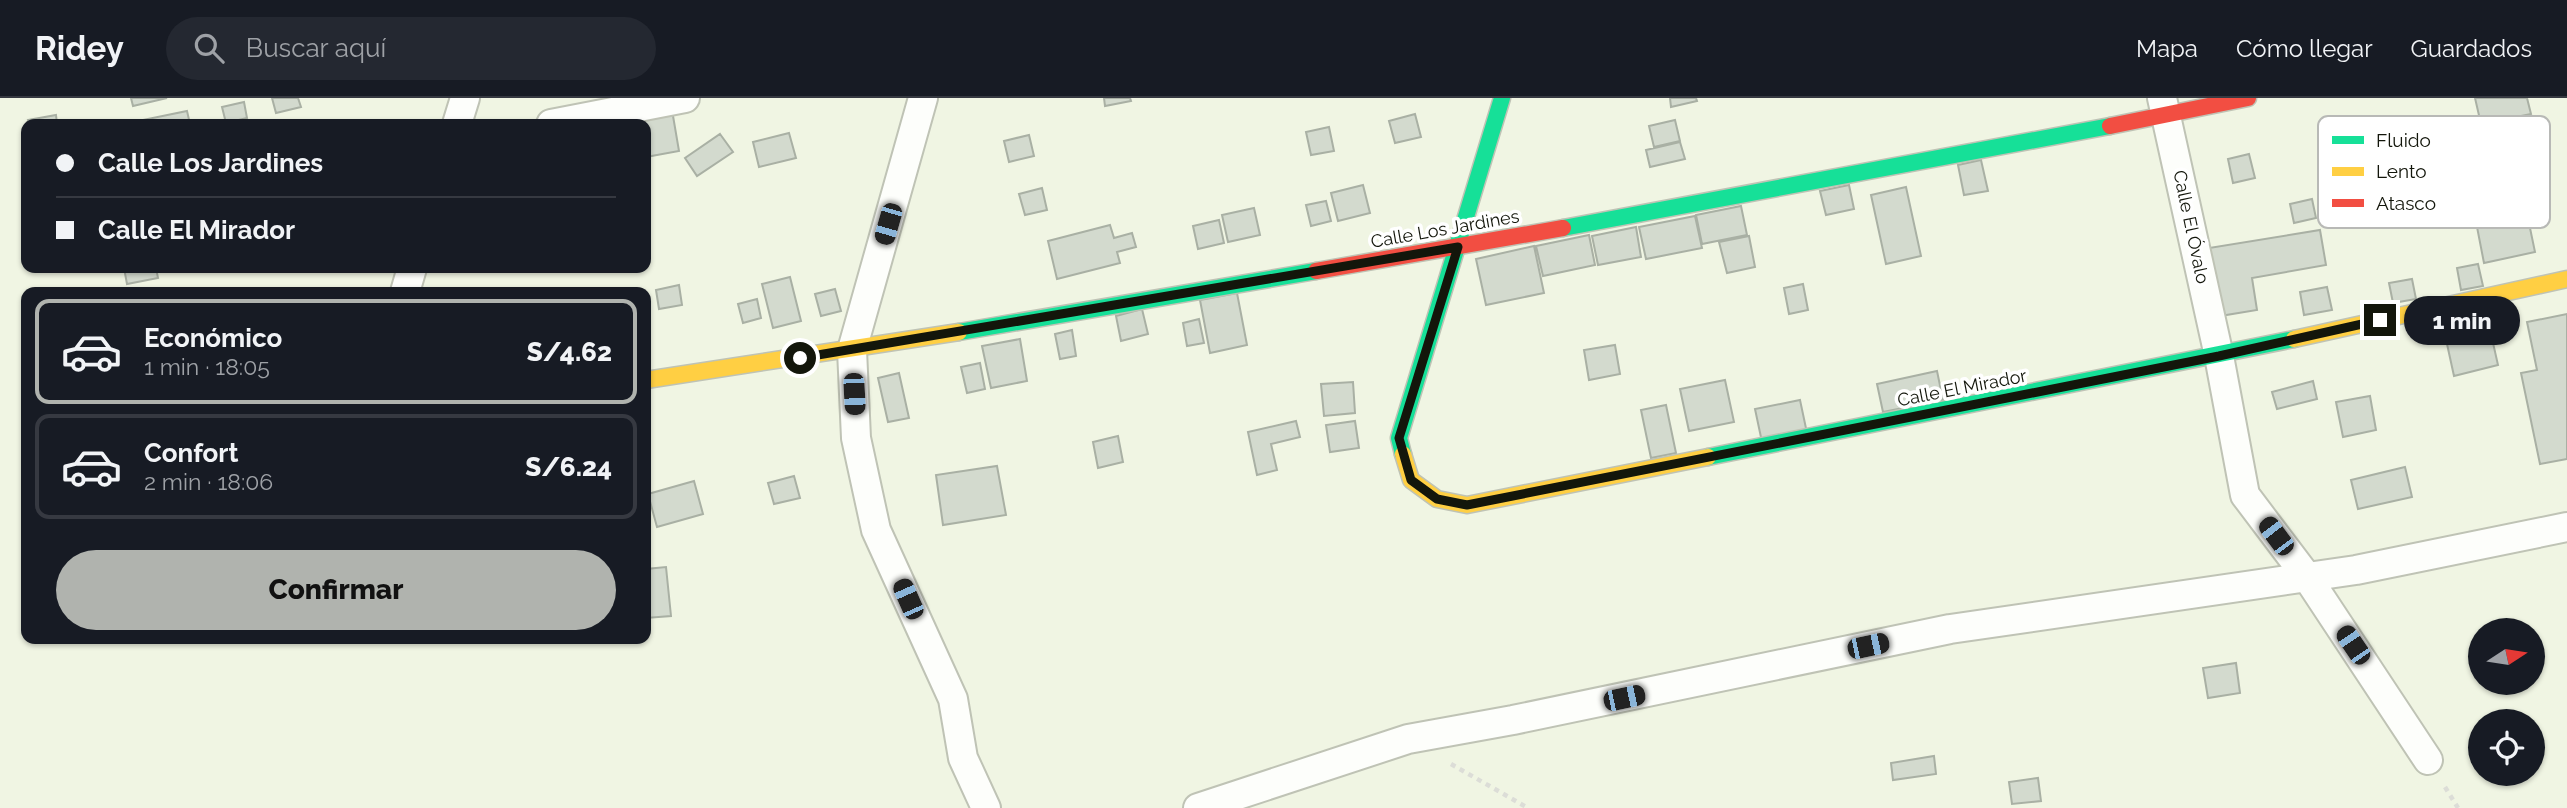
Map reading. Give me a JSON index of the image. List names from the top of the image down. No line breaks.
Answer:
{"streets":{"street":["Calle El Óvalo","Calle Los Jardines","Calle El Mirador"]},"crossings":[["Calle El Óvalo","Calle Los Jardines"],["Calle El Óvalo","Calle El Mirador"],["Calle Los Jardines","Calle El Mirador"]],"legend":["Fluido","Lento","Atasco"],"north":"right","page":{"header":"Ridey","search":"Buscar aquí","nav":["Mapa","Cómo llegar","Guardados"],"banner":["Calle Los Jardines","Calle El Mirador"],"bubble":"1 min","list":[{"name":"Económico","note":"1 min · 18:05","value":"S/4.62"},{"name":"Confort","note":"2 min · 18:06","value":"S/6.24"}],"buttons":"Confirmar"}}
